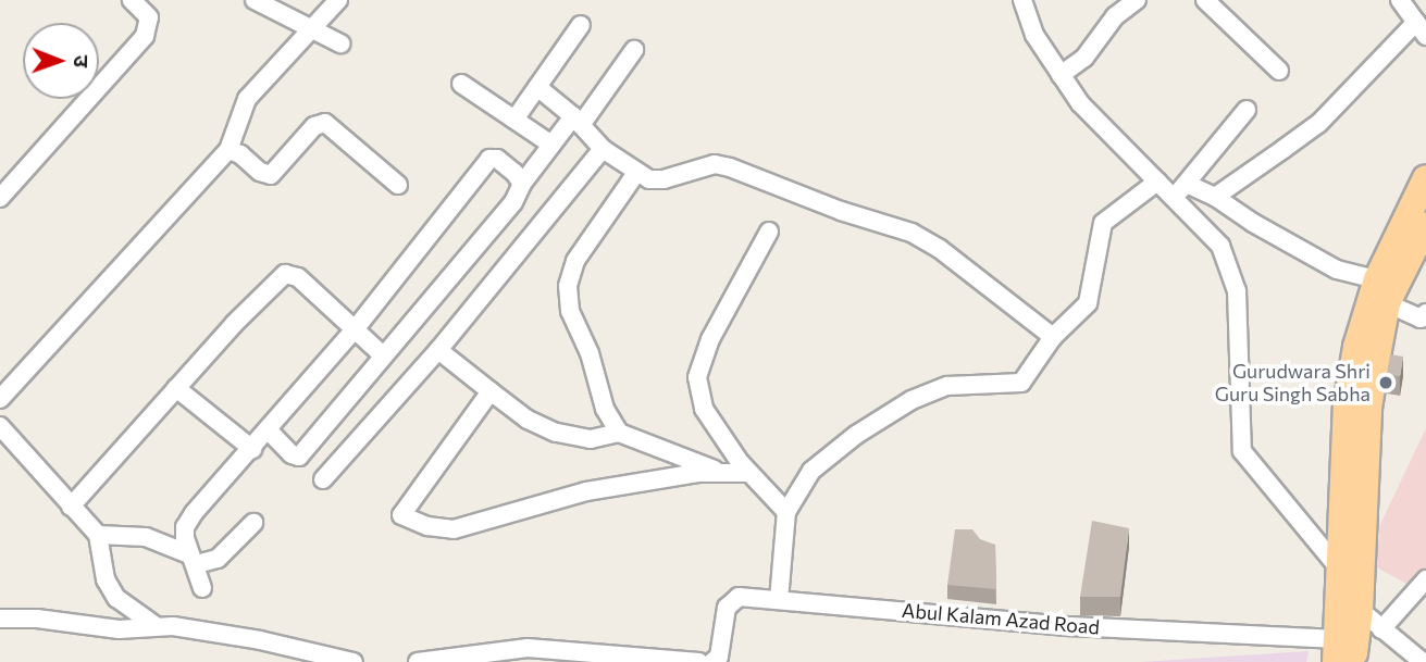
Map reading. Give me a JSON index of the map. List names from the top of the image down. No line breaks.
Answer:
{"streets":{"street":["Abul Kalam Azad Road"]},"places":["Gurudwara Shri Guru Singh Sabha"],"north":"right"}
